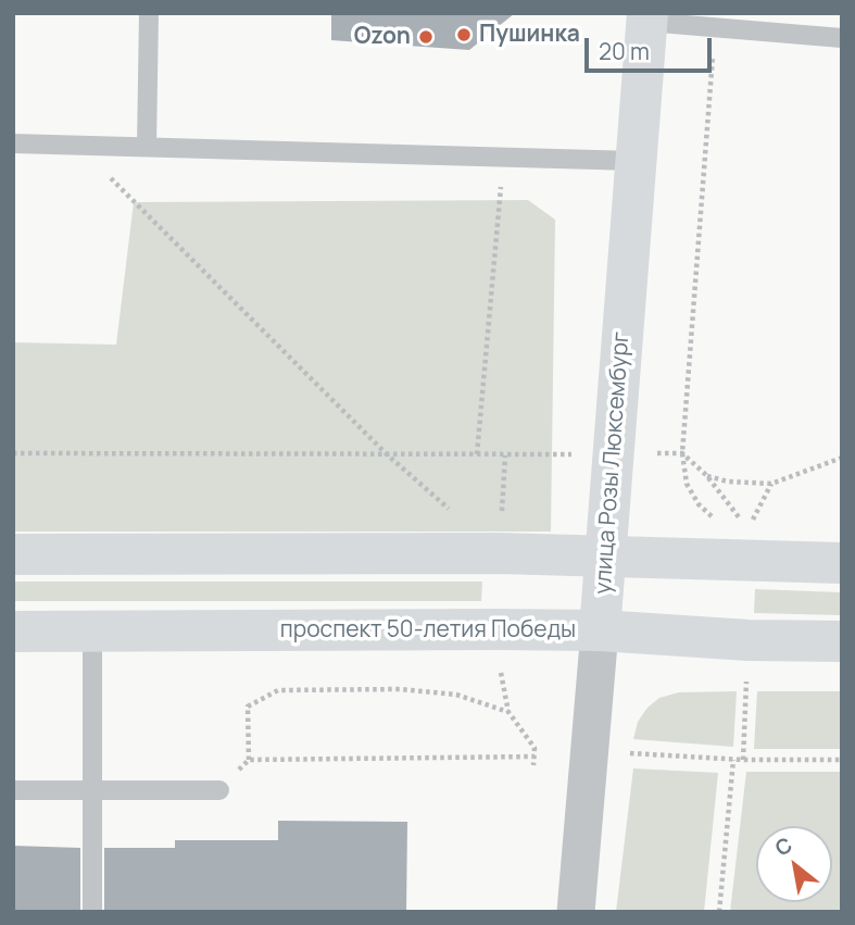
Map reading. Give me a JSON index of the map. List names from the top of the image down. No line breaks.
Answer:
{"streets":{"main road":["улица Розы Люксембург","проспект 50-летия Победы"]},"crossings":[["улица Розы Люксембург","проспект 50-летия Победы"]],"places":["Пушинка","Ozon"],"scale_bar":"20 m","north":"top left"}
